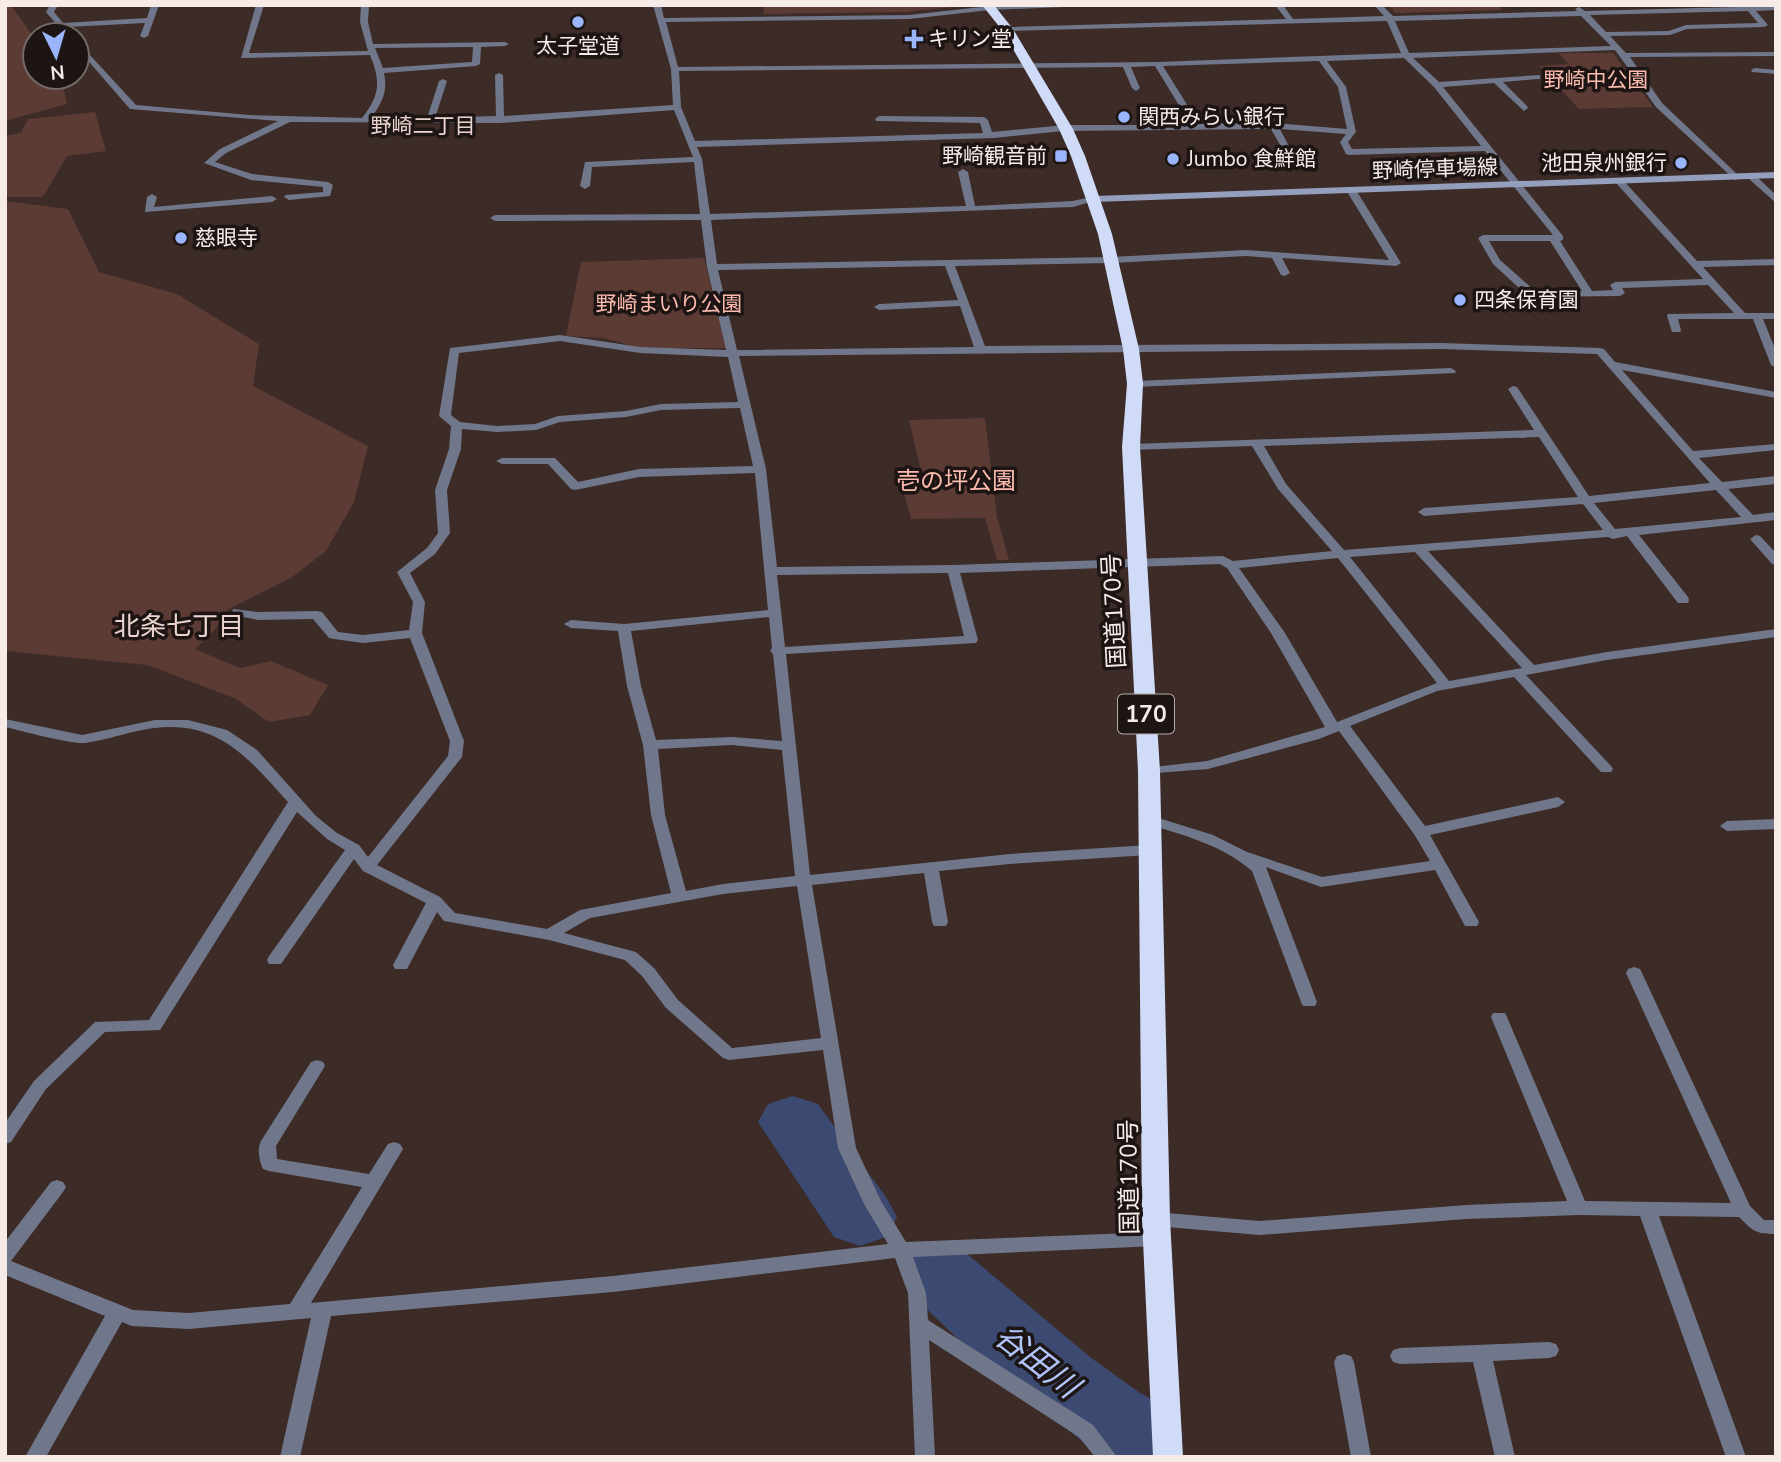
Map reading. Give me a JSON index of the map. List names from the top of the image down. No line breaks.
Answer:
{"streets":{"highway":["国道170号","170"],"main road":["野崎停車場線"]},"crossings":[["野崎停車場線","国道170号"]],"districts":["野崎二丁目","北条七丁目"],"water":["谷田川"],"parks":["野崎中公園","野崎まいり公園","壱の坪公園"],"places":{"other":["太子堂道","関西みらい銀行","Jumbo 食鮮館","池田泉州銀行","慈眼寺","四条保育園"],"health":["キリン堂"],"transit":["野崎観音前"]},"north":"bottom"}
